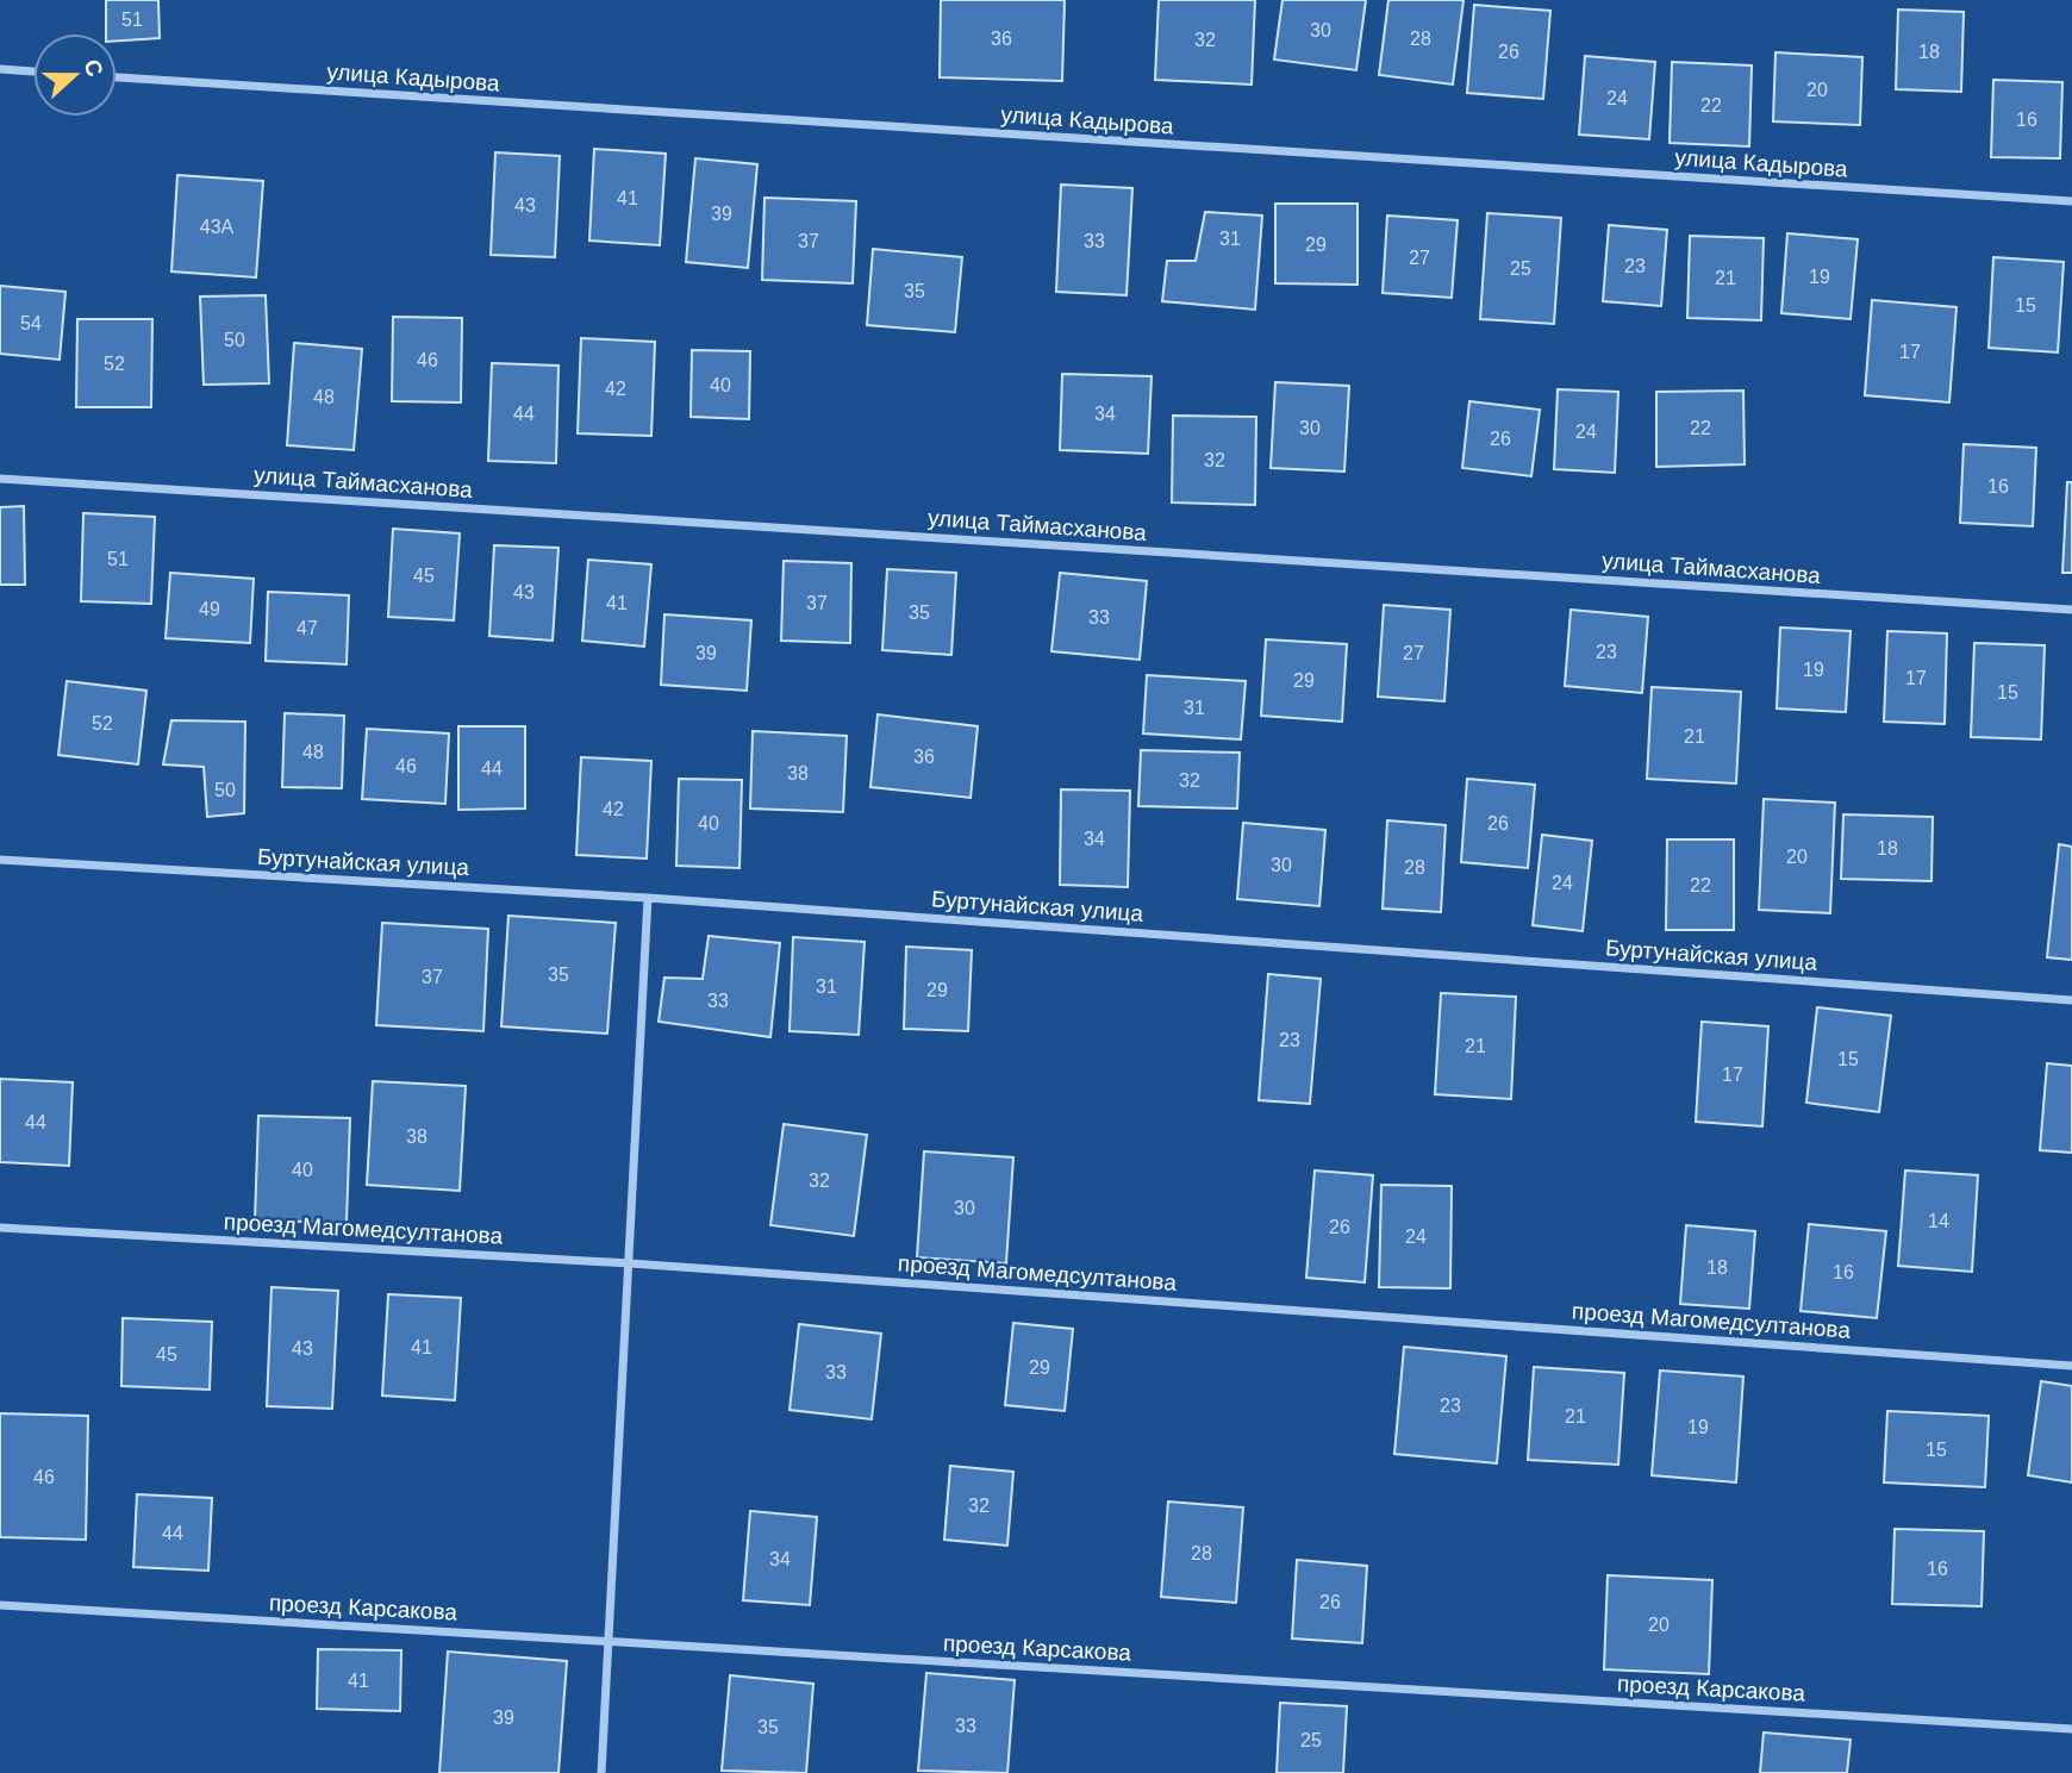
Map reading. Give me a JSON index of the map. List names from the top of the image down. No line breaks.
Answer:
{"streets":{"street":["улица Кадырова","улица Таймасханова","Буртунайская улица","проезд Магомедсултанова","проезд Карсакова"]},"house_numbers":["51","30","36","28","32","26","18","20","24","22","16","41","43","39","43А","31","37","33","29","27","23","25","19","21","35","15","54","50","17","46","52","40","42","48","44","34","30","22","24","26","32","16","51","45","43","41","37","49","35","33","47","23","39","27","19","17","29","15","31","52","21","48","36","46","44","38","32","50","42","40","26","34","18","20","30","28","24","22","35","37","31","29","33","23","21","15","17","44","38","40","32","30","14","26","24","18","16","41","43","45","29","33","23","21","19","15","46","32","44","28","34","16","26","20","41","39","33","35","25"],"north":"right"}
